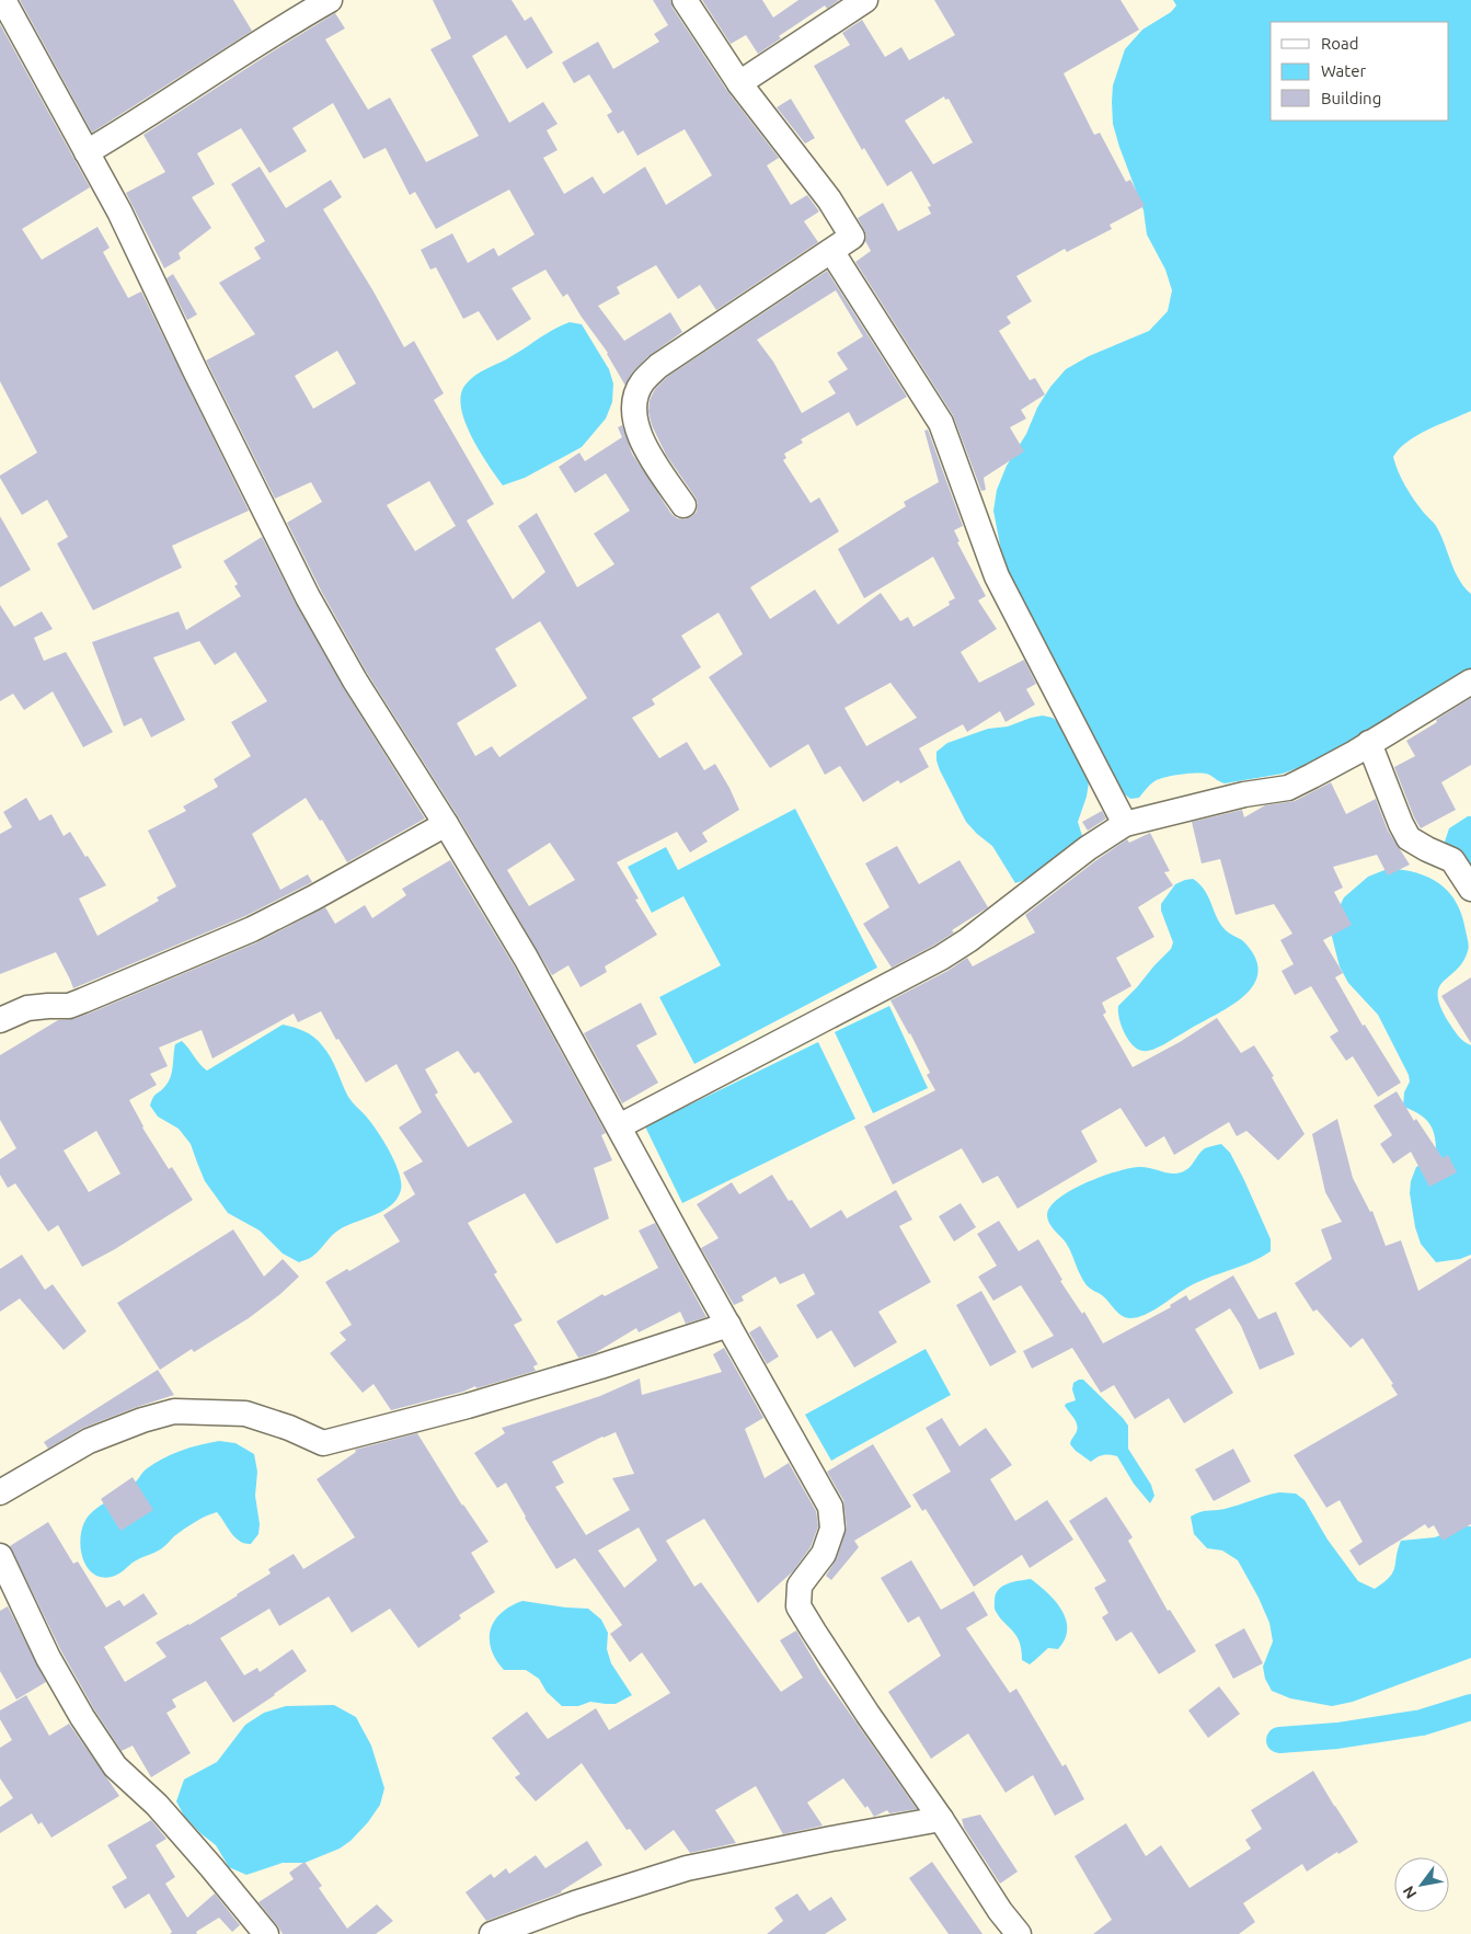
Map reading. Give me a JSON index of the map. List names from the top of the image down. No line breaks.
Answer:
{"legend":["Road","Water","Building"],"north":"bottom left"}
